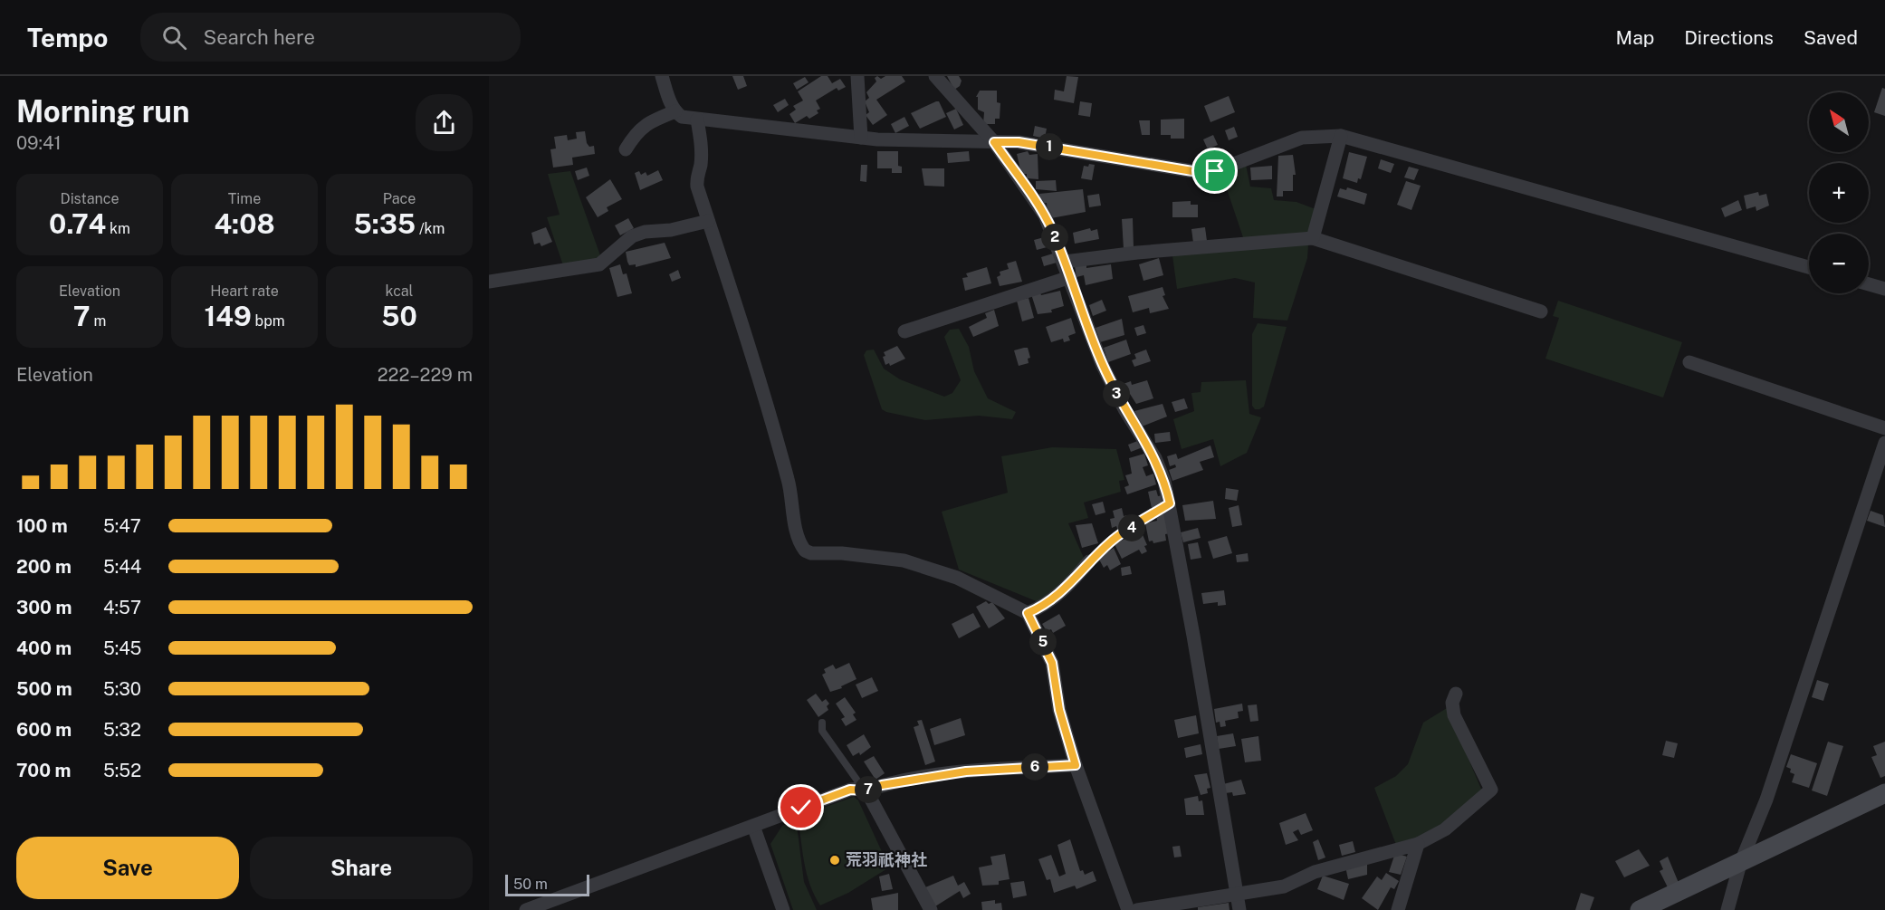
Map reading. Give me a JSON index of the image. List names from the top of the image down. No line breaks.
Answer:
{"places":["荒羽祇神社"],"scale_bar":"50 m","north":"top left","page":{"header":"Tempo","search":"Search here","nav":["Map","Directions","Saved"],"heading":["Morning run","09:41"],"map_buttons":["+","−"],"pins":["1","2","3","4","5","6","7"],"stats":[["Distance","0.74 km"],["Time","4:08"],["Pace","5:35 /km"],["Elevation","7 m"],["Heart rate","149 bpm"],["kcal","50"]],"chart":["Elevation","222–229 m"],"list":[{"name":"100 m","note":"5:47"},{"name":"200 m","note":"5:44"},{"name":"300 m","note":"4:57"},{"name":"400 m","note":"5:45"},{"name":"500 m","note":"5:30"},{"name":"600 m","note":"5:32"},{"name":"700 m","note":"5:52"}],"buttons":["Save","Share"],"scale":"50 m"}}
